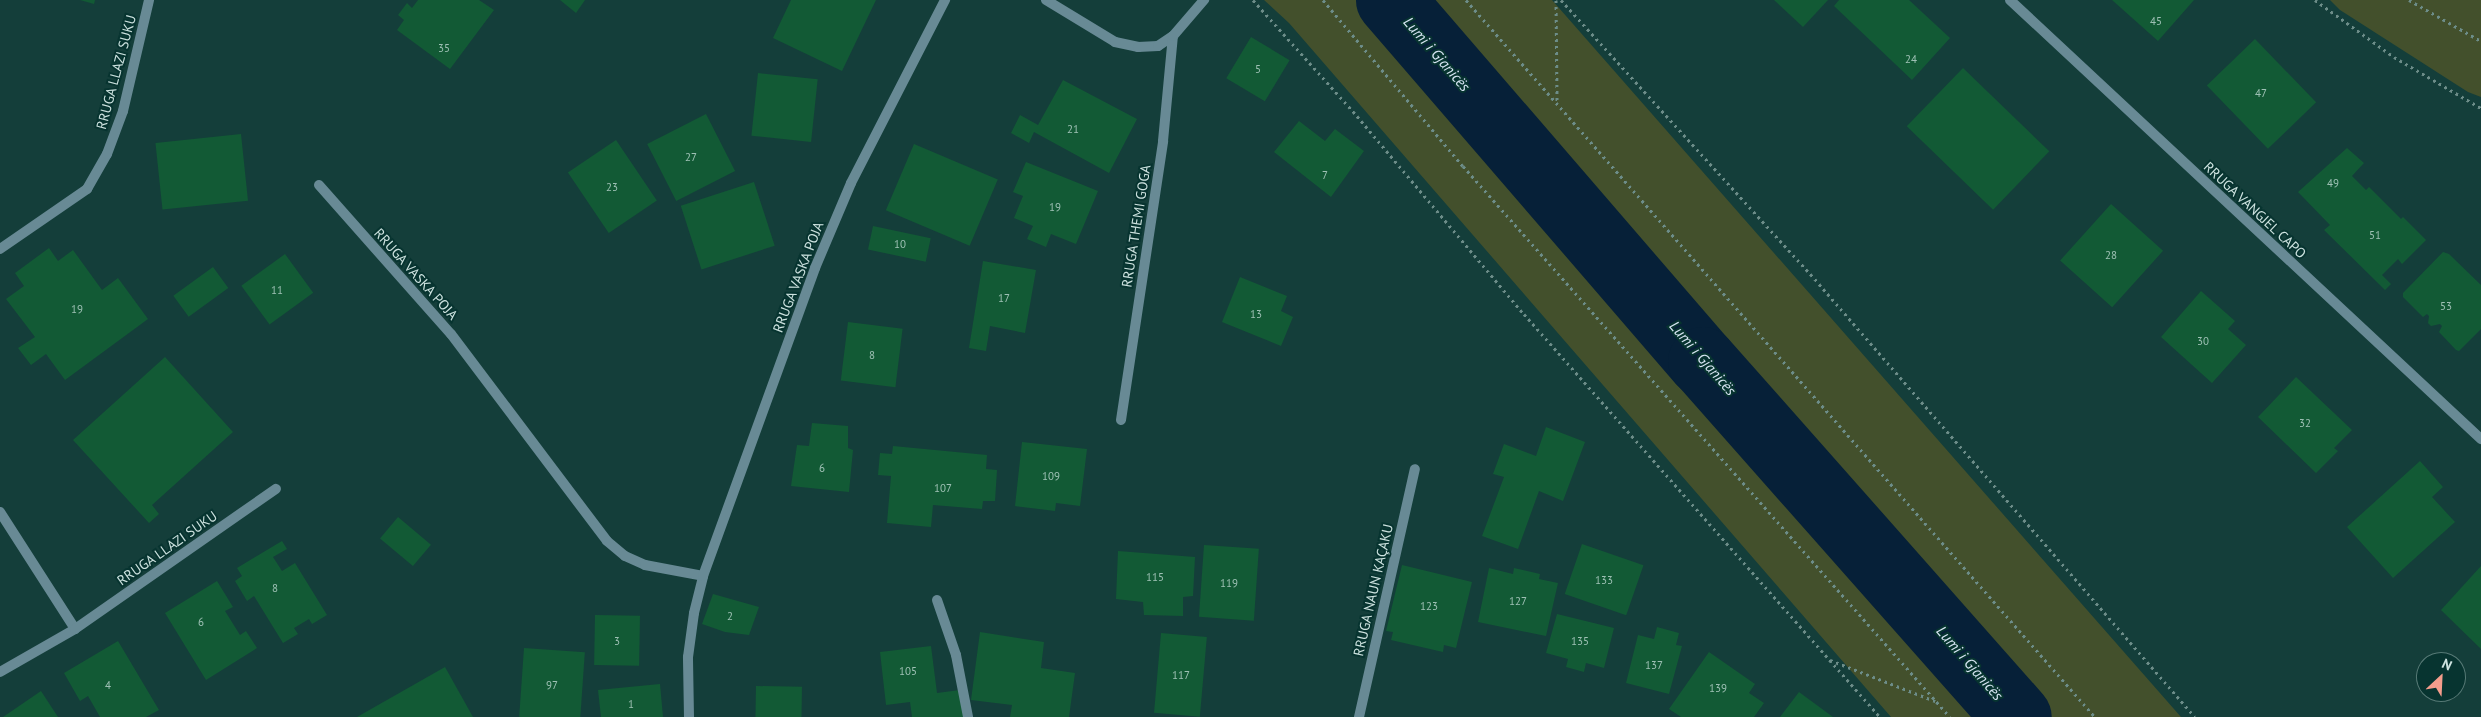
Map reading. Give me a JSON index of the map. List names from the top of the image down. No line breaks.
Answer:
{"streets":{"street":["RRUGA LLAZI SUKU","RRUGA VANGJEL CAPO","RRUGA THEMI GOGA","RRUGA VASKA POJA","RRUGA NAUN KAÇAKU"]},"water":["Lumi i Gjanicës"],"house_numbers":["45","35","24","5","47","21","27","7","49","23","19","51","10","28","11","17","53","19","13","30","8","32","6","109","107","115","133","119","8","127","123","2","6","3","135","137","105","117","4","97","139","1"],"north":"top right"}
